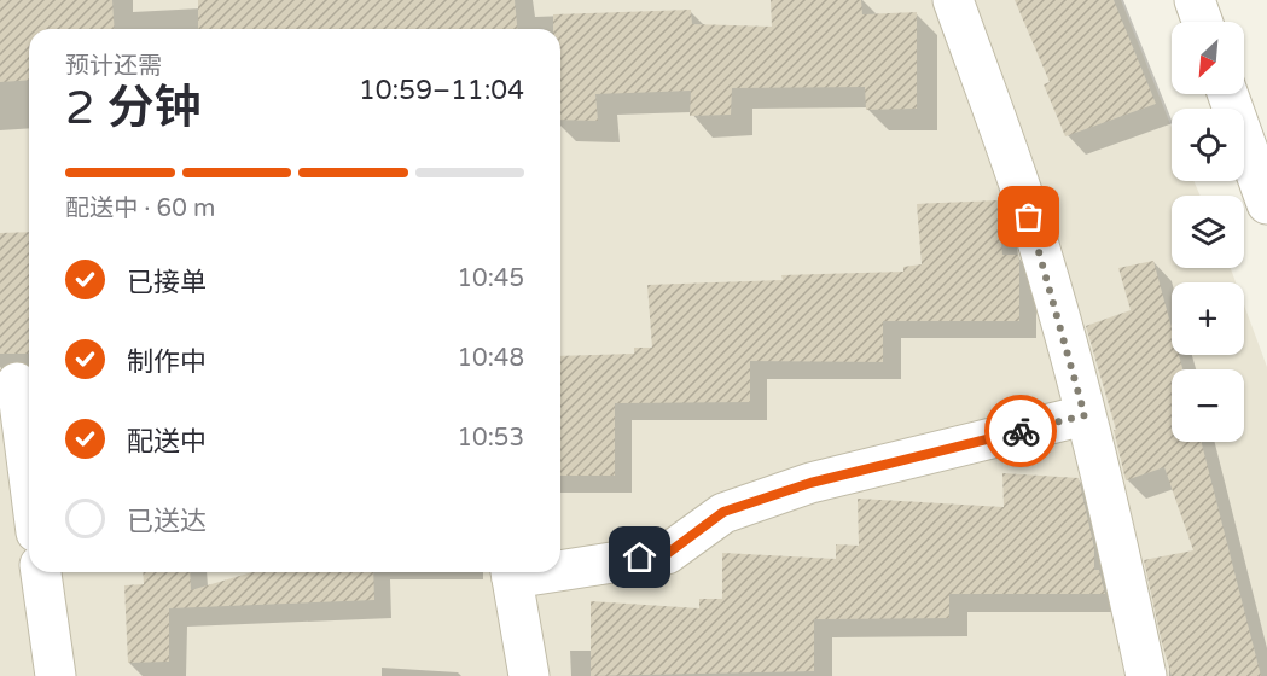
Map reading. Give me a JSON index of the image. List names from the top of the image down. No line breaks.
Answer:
{"north":"bottom left","page":{"map_buttons":["+","−"],"heading":["2 分钟","预计还需","10:59–11:04"],"bar":"配送中 · 60 m","list":[["已接单","10:45"],["制作中","10:48"],["配送中","10:53"],"已送达"]}}
